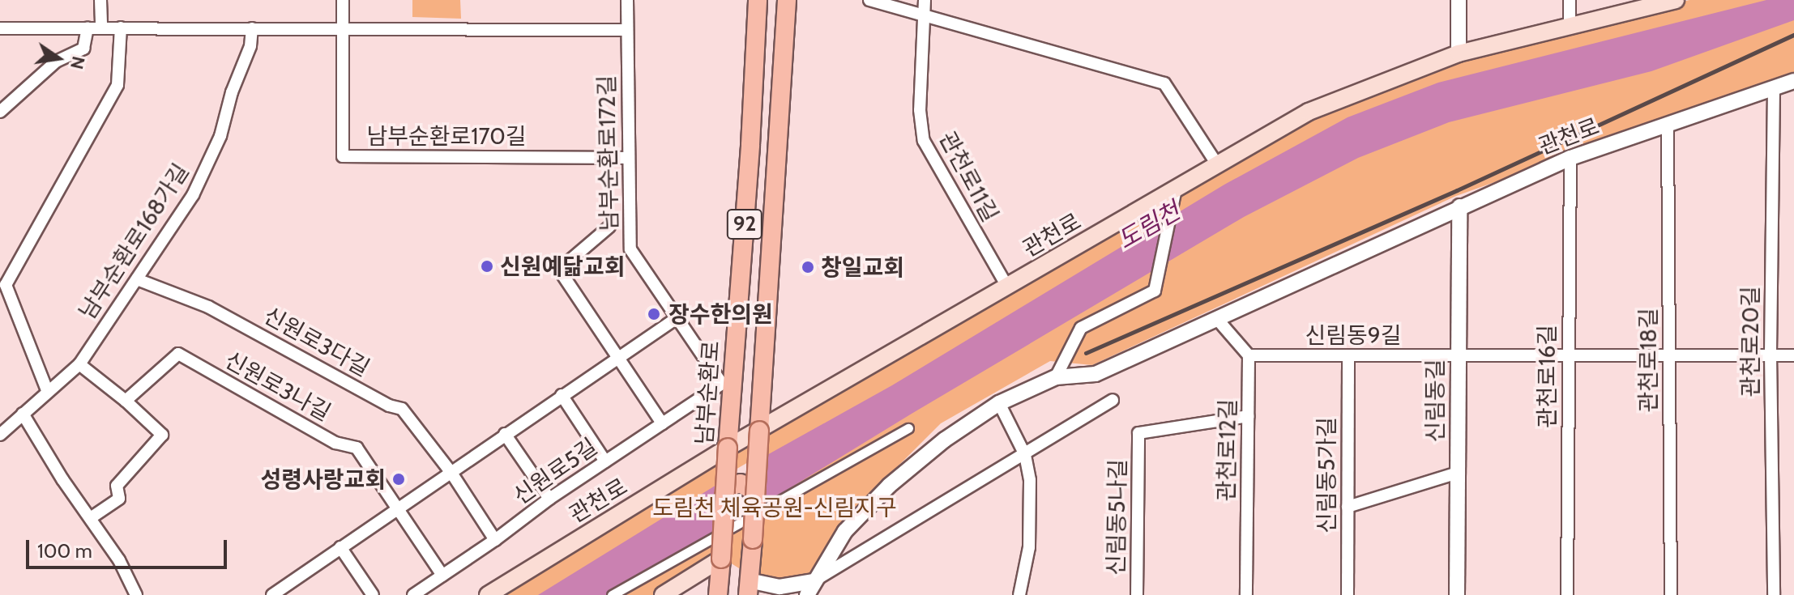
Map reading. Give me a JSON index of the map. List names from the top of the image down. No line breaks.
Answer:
{"streets":{"main road":["관천로","92","남부순환로"],"street":["남부순환로170길","남부순환로172길","관천로11길","남부순환로168가길","신림동9길","신원로3다길","관천로20길","관천로18길","관천로16길","신원로3나길","신림동길","관천로12길","신원로5길","신림동5가길","신림동5나길"]},"crossings":[["남부순환로170길","남부순환로172길"],["관천로","관천로11길"],["관천로","92"],["관천로","관천로20길"],["관천로","관천로18길"],["관천로","관천로16길"],["관천로","남부순환로"],["관천로","신림동길"],["남부순환로172길","남부순환로"],["남부순환로172길","신원로5길"],["남부순환로168가길","신원로3다길"],["신림동9길","관천로20길"],["신림동9길","관천로18길"],["신림동9길","관천로16길"],["신림동9길","신림동길"],["신림동9길","관천로12길"],["신림동9길","신림동5가길"],["신원로3다길","신원로5길"],["남부순환로","신원로5길"],["관천로12길","신림동5나길"]],"water":["도림천"],"parks":["도림천 체육공원-신림지구"],"places":["신원예닮교회","창일교회","장수한의원","성령사랑교회"],"scale_bar":"100 m","north":"right"}
